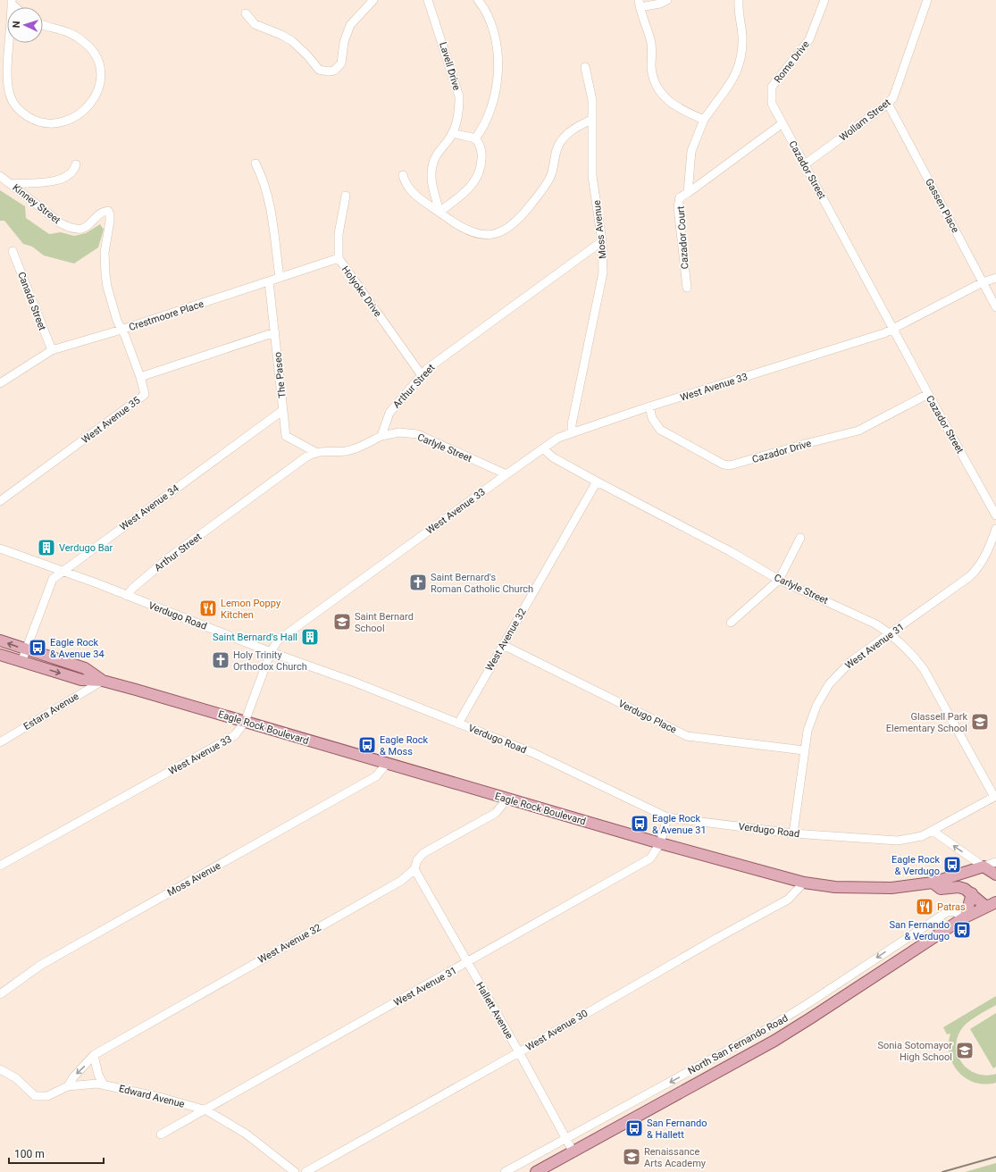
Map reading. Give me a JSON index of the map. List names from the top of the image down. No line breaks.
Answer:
{"streets":{"main road":["Eagle Rock Boulevard","North San Fernando Road"],"street":["Rome Drive","Lavell Drive","Wollam Street","Cazador Street","Kinney Street","Gassen Place","Moss Avenue","Cazador Court","Holyoke Drive","Canada Street","Crestmoore Place","The Paseo","Arthur Street","West Avenue 33","West Avenue 35","Carlyle Street","Cazador Drive","West Avenue 34","Verdugo Road","West Avenue 32","West Avenue 31","Estara Avenue","Verdugo Place","Hallett Avenue","West Avenue 30","Edward Avenue"]},"crossings":[["Rome Drive","Cazador Street"],["Wollam Street","Cazador Street"],["Wollam Street","Gassen Place"],["Cazador Street","West Avenue 33"],["Cazador Street","Cazador Drive"],["Kinney Street","Crestmoore Place"],["Kinney Street","West Avenue 35"],["Gassen Place","West Avenue 33"],["Moss Avenue","Arthur Street"],["Moss Avenue","West Avenue 33"],["Moss Avenue","Eagle Rock Boulevard"],["Holyoke Drive","Crestmoore Place"],["Holyoke Drive","Arthur Street"],["Canada Street","Crestmoore Place"],["Crestmoore Place","The Paseo"],["The Paseo","Arthur Street"],["The Paseo","West Avenue 34"],["Arthur Street","Carlyle Street"],["Arthur Street","Verdugo Road"],["West Avenue 33","Carlyle Street"],["West Avenue 33","Cazador Drive"],["West Avenue 33","Verdugo Road"],["West Avenue 33","Eagle Rock Boulevard"],["Carlyle Street","West Avenue 32"],["Carlyle Street","West Avenue 31"],["West Avenue 34","Verdugo Road"],["West Avenue 34","Eagle Rock Boulevard"],["Verdugo Road","West Avenue 32"],["Verdugo Road","West Avenue 31"],["West Avenue 32","Verdugo Place"],["West Avenue 32","Eagle Rock Boulevard"],["West Avenue 32","Hallett Avenue"],["West Avenue 32","Edward Avenue"],["West Avenue 31","Verdugo Place"],["West Avenue 31","Eagle Rock Boulevard"],["West Avenue 31","Hallett Avenue"],["West Avenue 31","Edward Avenue"],["Estara Avenue","Eagle Rock Boulevard"],["Eagle Rock Boulevard","West Avenue 30"],["Hallett Avenue","West Avenue 30"],["Hallett Avenue","North San Fernando Road"]],"places":{"building":["Verdugo Bar","Saint Bernard's Hall"],"church":["Saint Bernard's Roman Catholic Church","Holy Trinity Orthodox Church"],"restaurant":["Lemon Poppy Kitchen","Patras"],"school or university":["Saint Bernard School","Glassell Park Elementary School","Sonia Sotomayor High School","Renaissance Arts Academy"],"bus stop":["Eagle Rock & Avenue 34","Eagle Rock & Moss","Eagle Rock & Avenue 31","Eagle Rock & Verdugo","San Fernando & Verdugo","San Fernando & Hallett"]},"scale_bar":"100 m","north":"left"}
